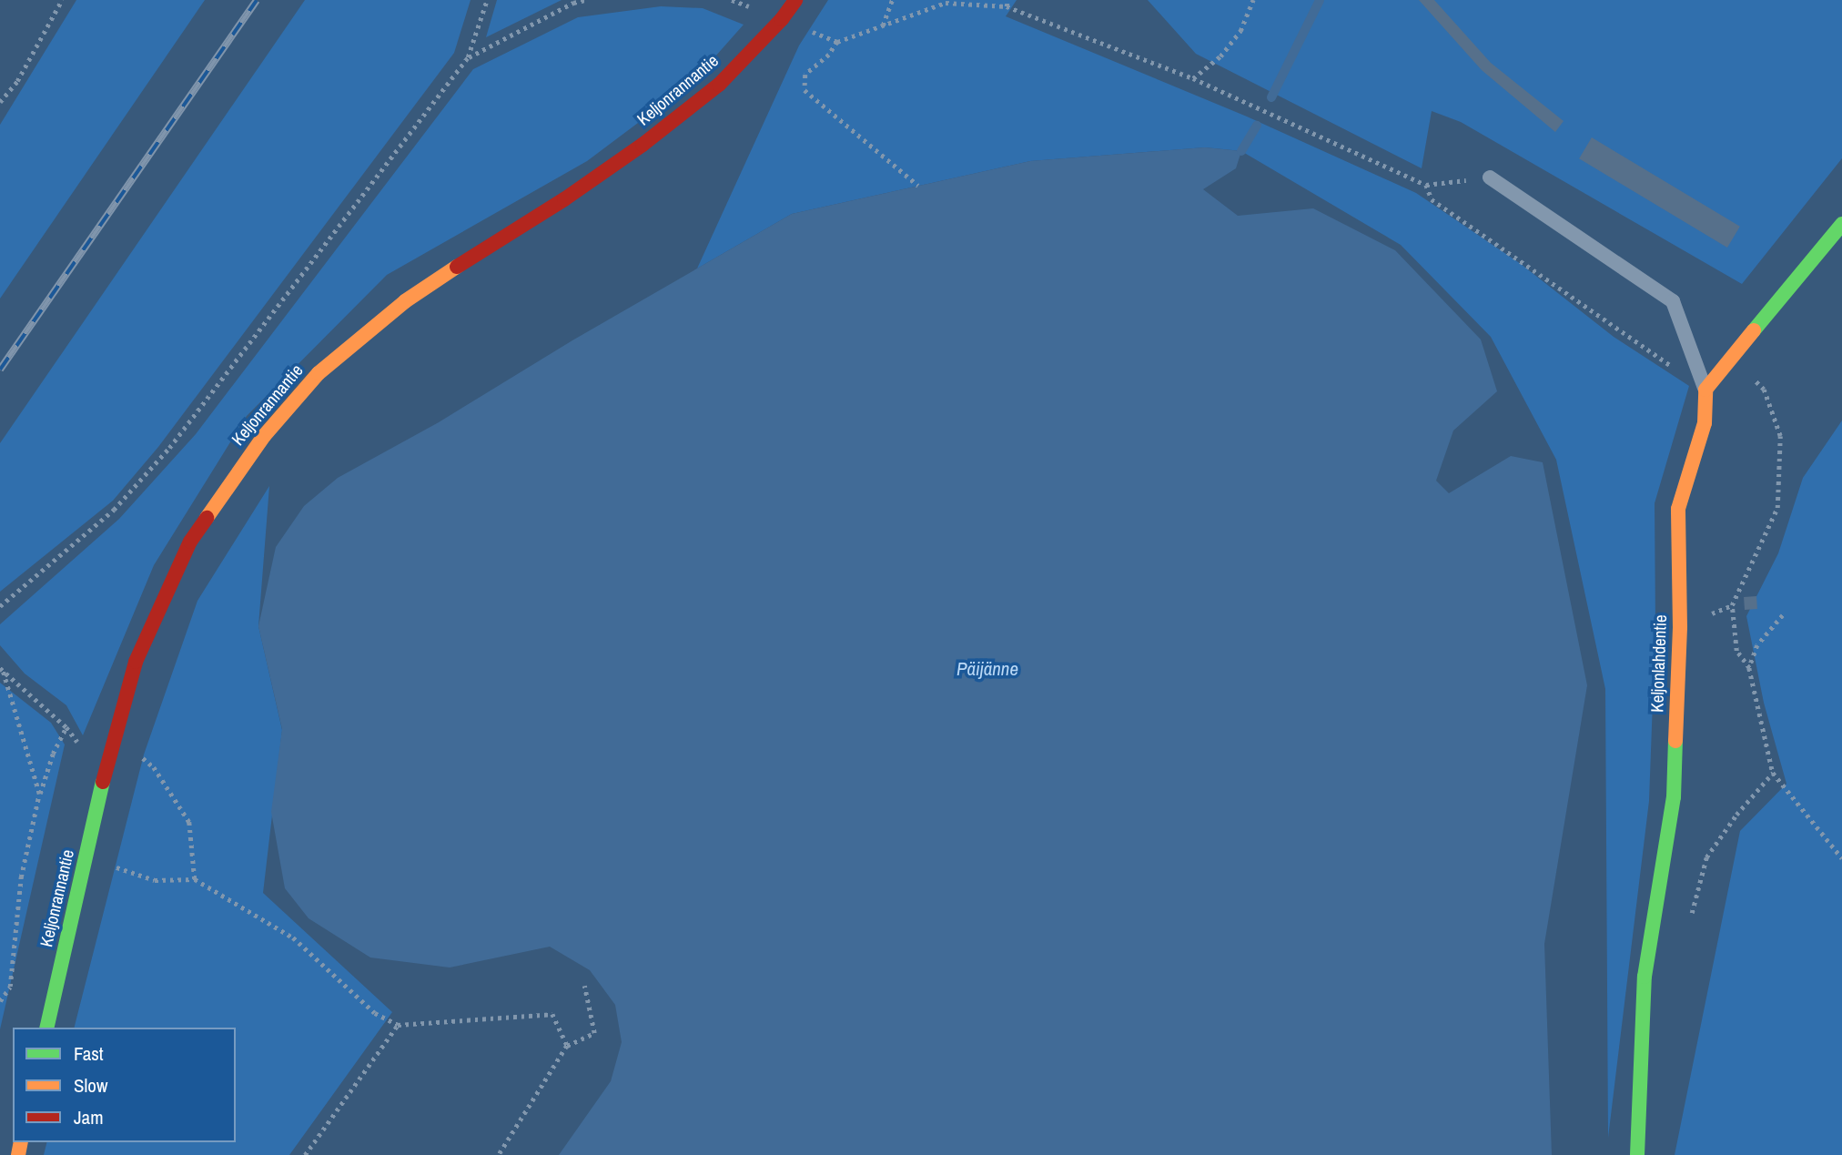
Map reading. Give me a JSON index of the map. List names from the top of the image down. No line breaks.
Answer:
{"streets":{"street":["Keljonrannantie","Keljonlahdentie"]},"water":["Päijänne"],"legend":["Fast","Slow","Jam"]}
